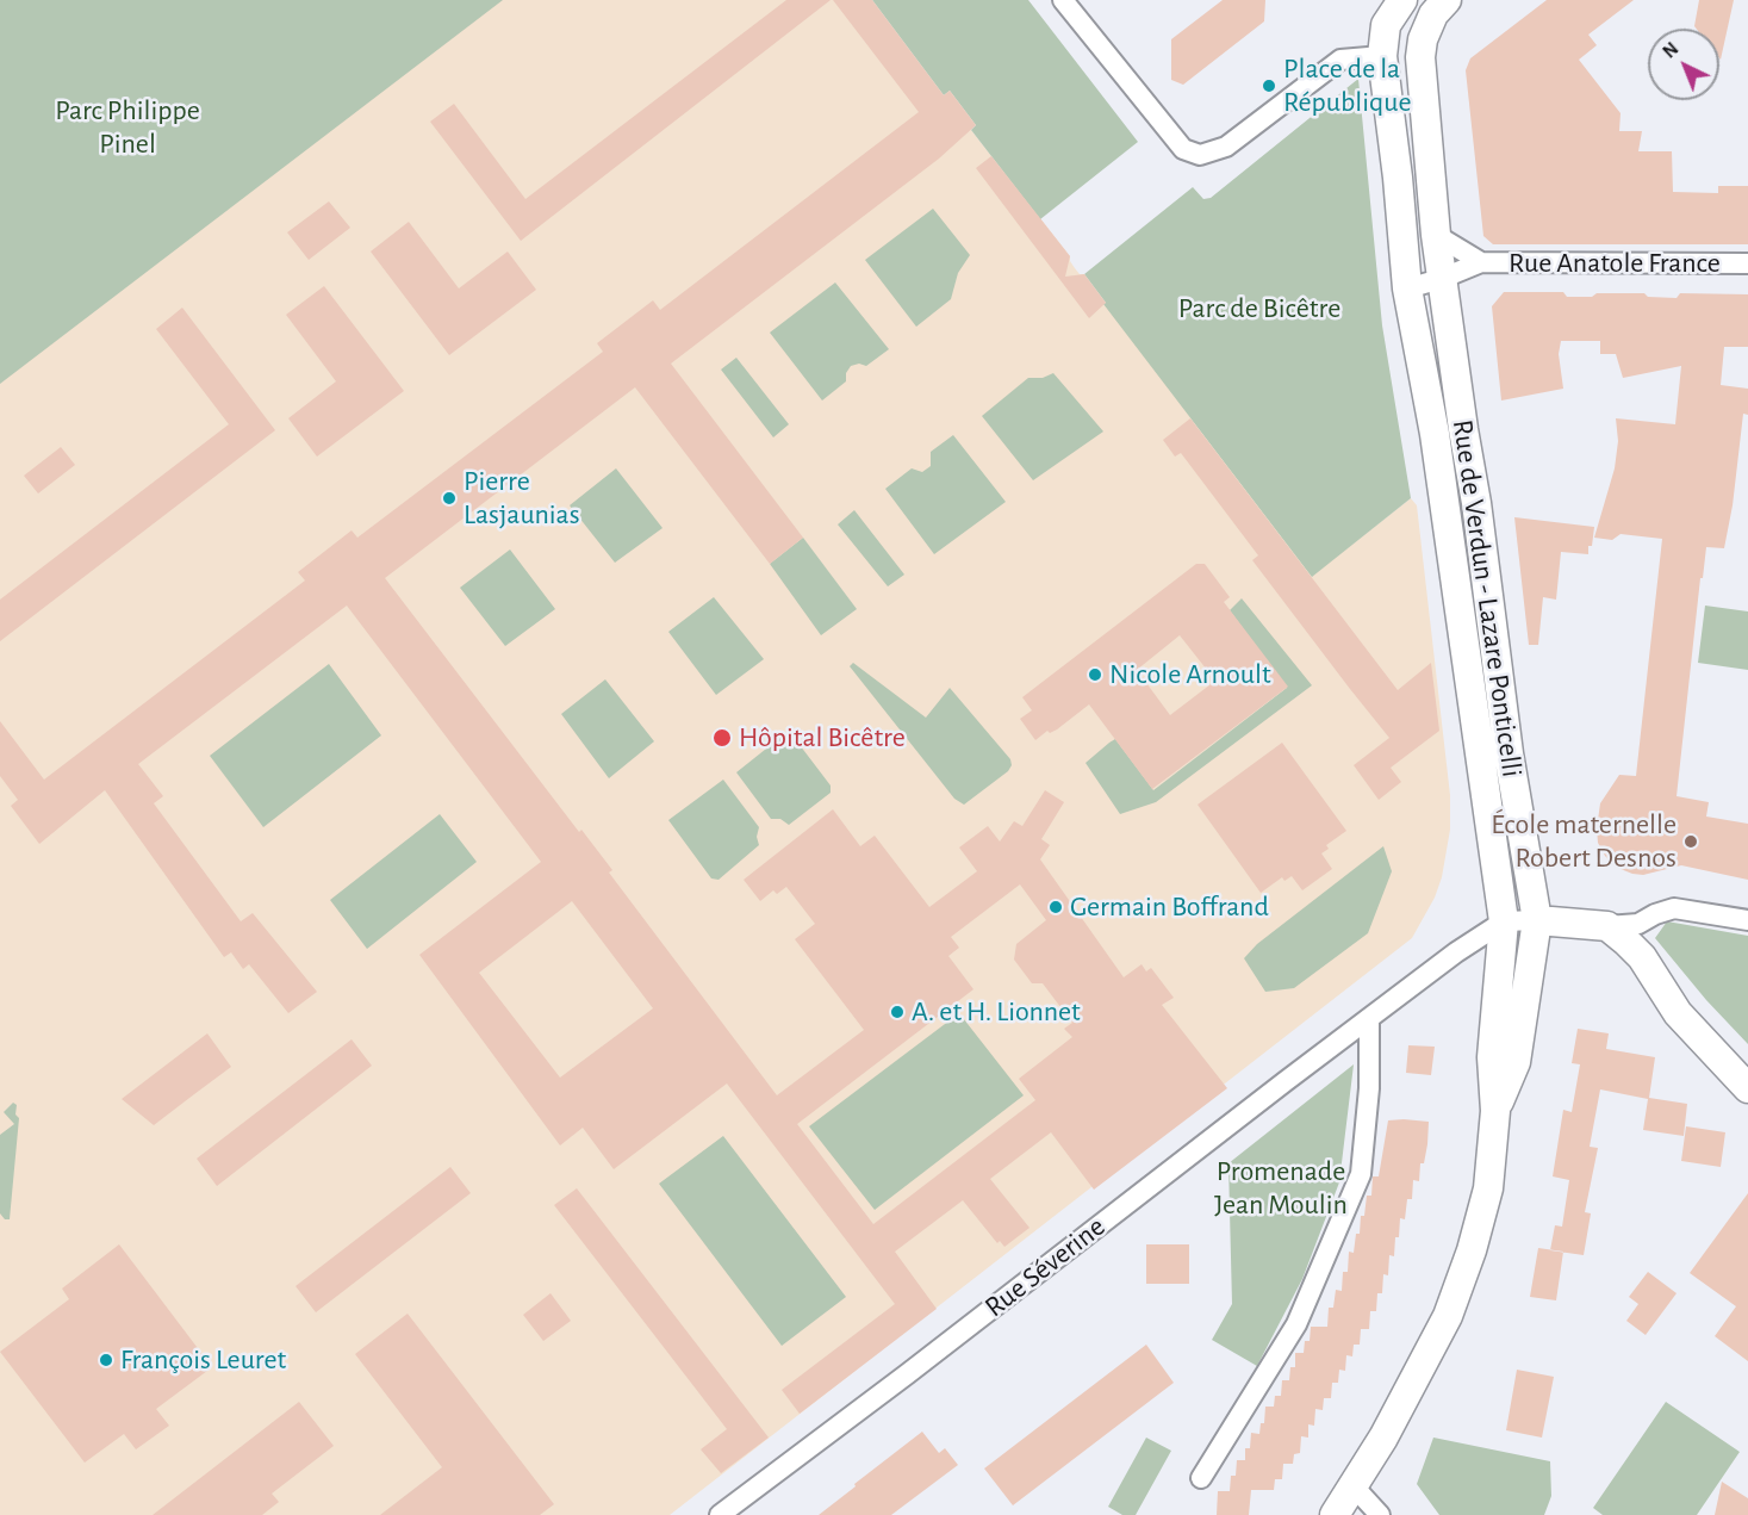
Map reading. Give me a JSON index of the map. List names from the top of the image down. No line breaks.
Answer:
{"streets":{"main road":["Rue de Verdun - Lazare Ponticelli"],"street":["Rue Anatole France","Rue Séverine"]},"crossings":[["Rue Anatole France","Rue de Verdun - Lazare Ponticelli"],["Rue de Verdun - Lazare Ponticelli","Rue Séverine"]],"parks":["Parc Philippe Pinel","Parc de Bicêtre","Promenade Jean Moulin"],"places":["Place de la République","Pierre Lasjaunias","Nicole Arnoult","Hôpital Bicêtre","École maternelle Robert Desnos","Germain Boffrand","A. et H. Lionnet","François Leuret"],"north":"top left"}
